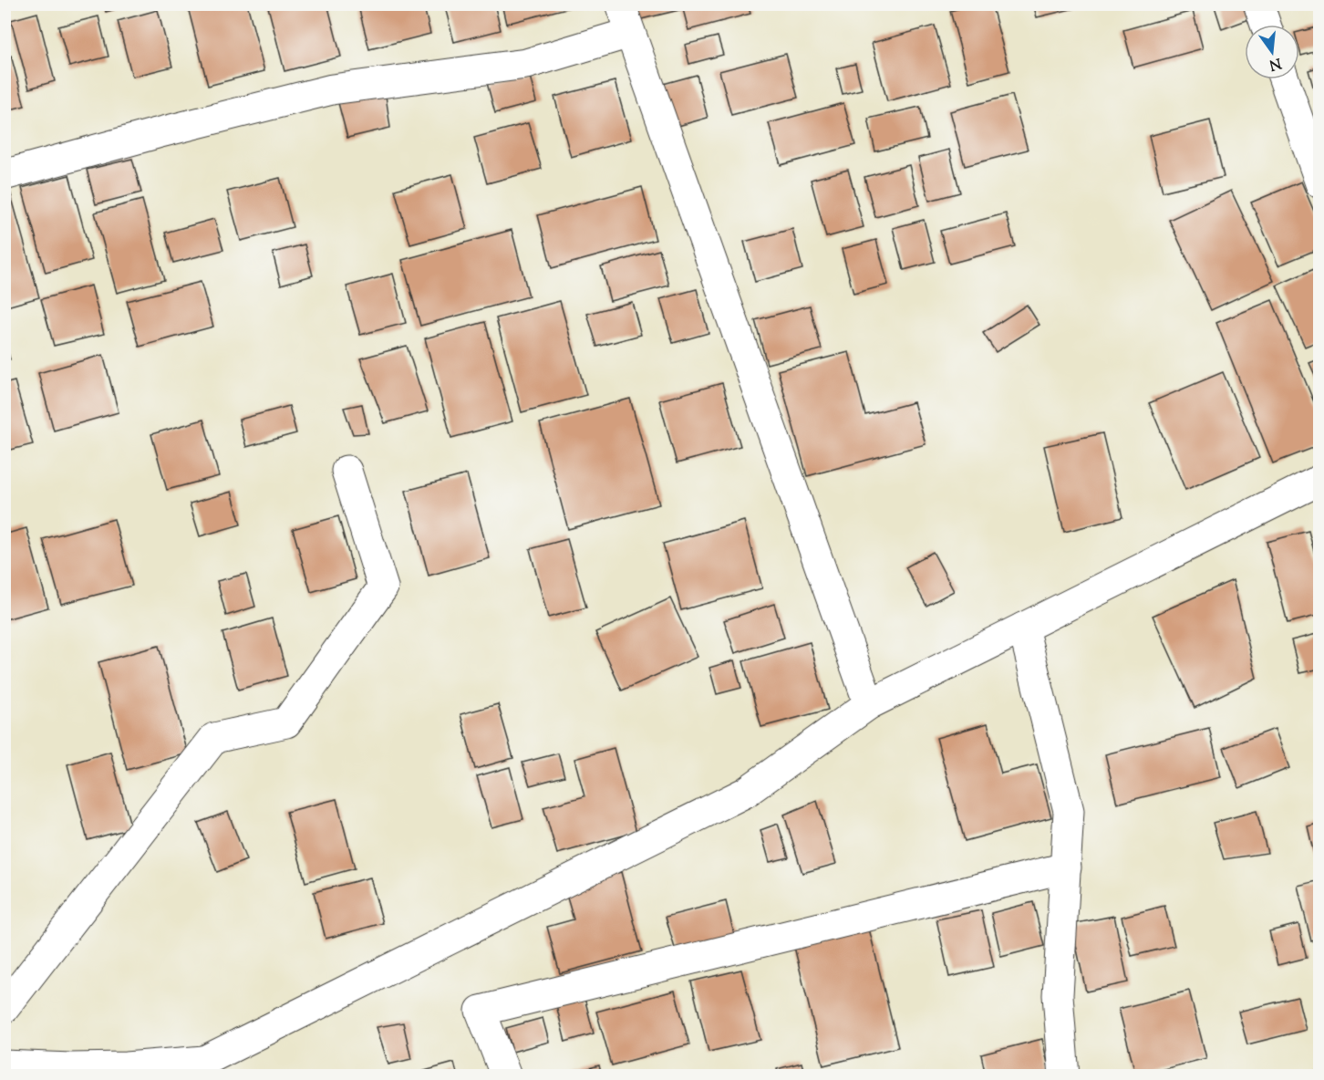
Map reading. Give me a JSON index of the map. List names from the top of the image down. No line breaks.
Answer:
{"north":"bottom"}
